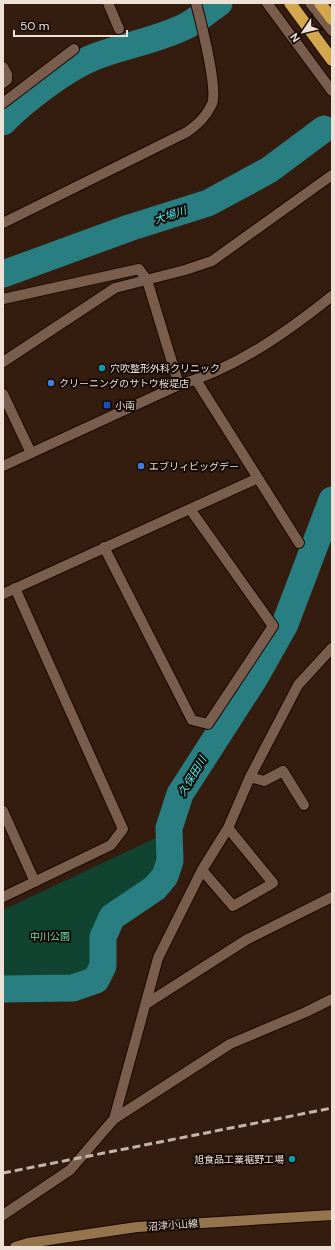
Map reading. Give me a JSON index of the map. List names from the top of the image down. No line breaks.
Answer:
{"streets":{"main road":["沼津小山線"]},"water":["大場川","久保田川"],"parks":["中川公園"],"places":{"other":["穴吹整形外科クリニック","クリーニングのサトウ桜堤店","エブリィビッグデー","旭食品工業裾野工場"],"transit":["小南"]},"scale_bar":"50 m","north":"bottom left"}
